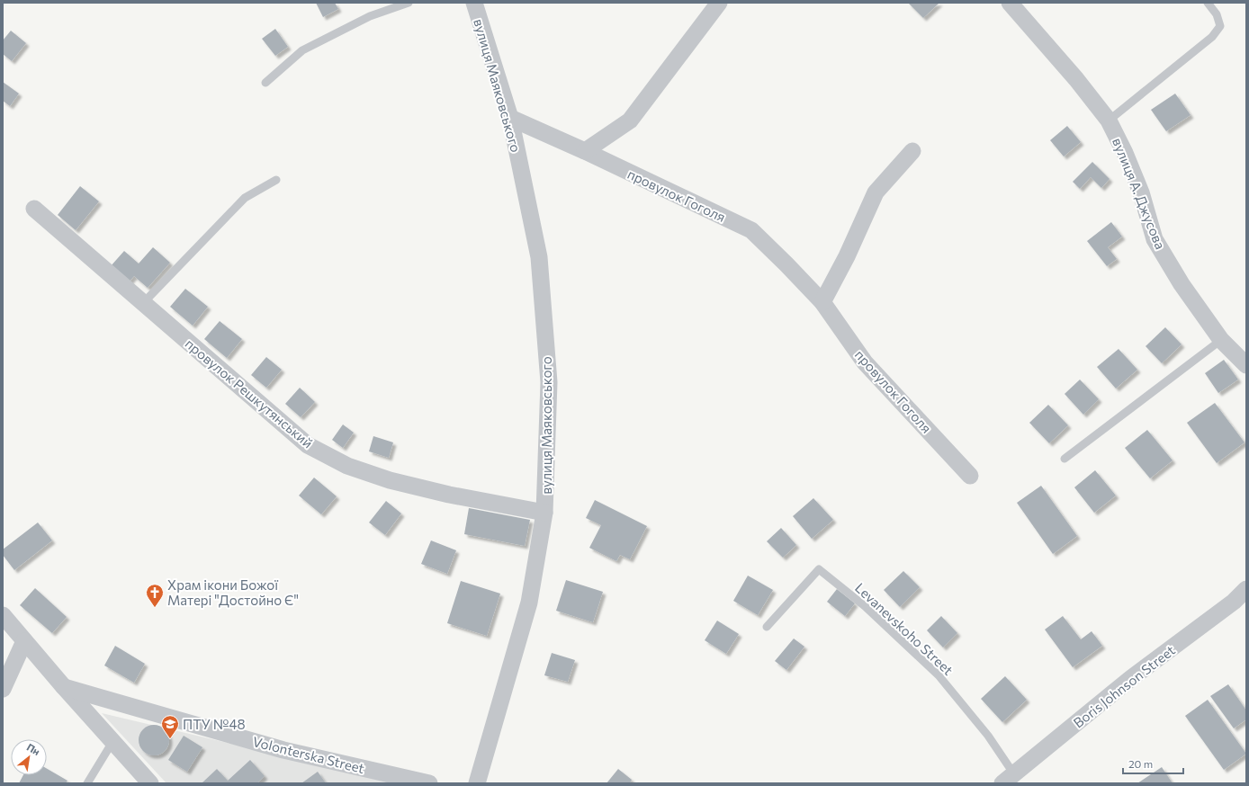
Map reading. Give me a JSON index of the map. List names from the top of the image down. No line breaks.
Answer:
{"streets":{"street":["вулиця Маяковського","вулиця А. Джусова","провулок Гоголя","провулок Решкутянський","Boris Johnson Street","Volonterska Street"],"lane":["Levanevskoho Street"]},"crossings":[["вулиця Маяковського","провулок Гоголя"],["вулиця Маяковського","провулок Решкутянський"],["Levanevskoho Street","Boris Johnson Street"]],"places":{"church":["Храм ікони Божої Матері \"Достойно Є\""],"school or university":["ПТУ №48"]},"scale_bar":"20 m","north":"top right"}
